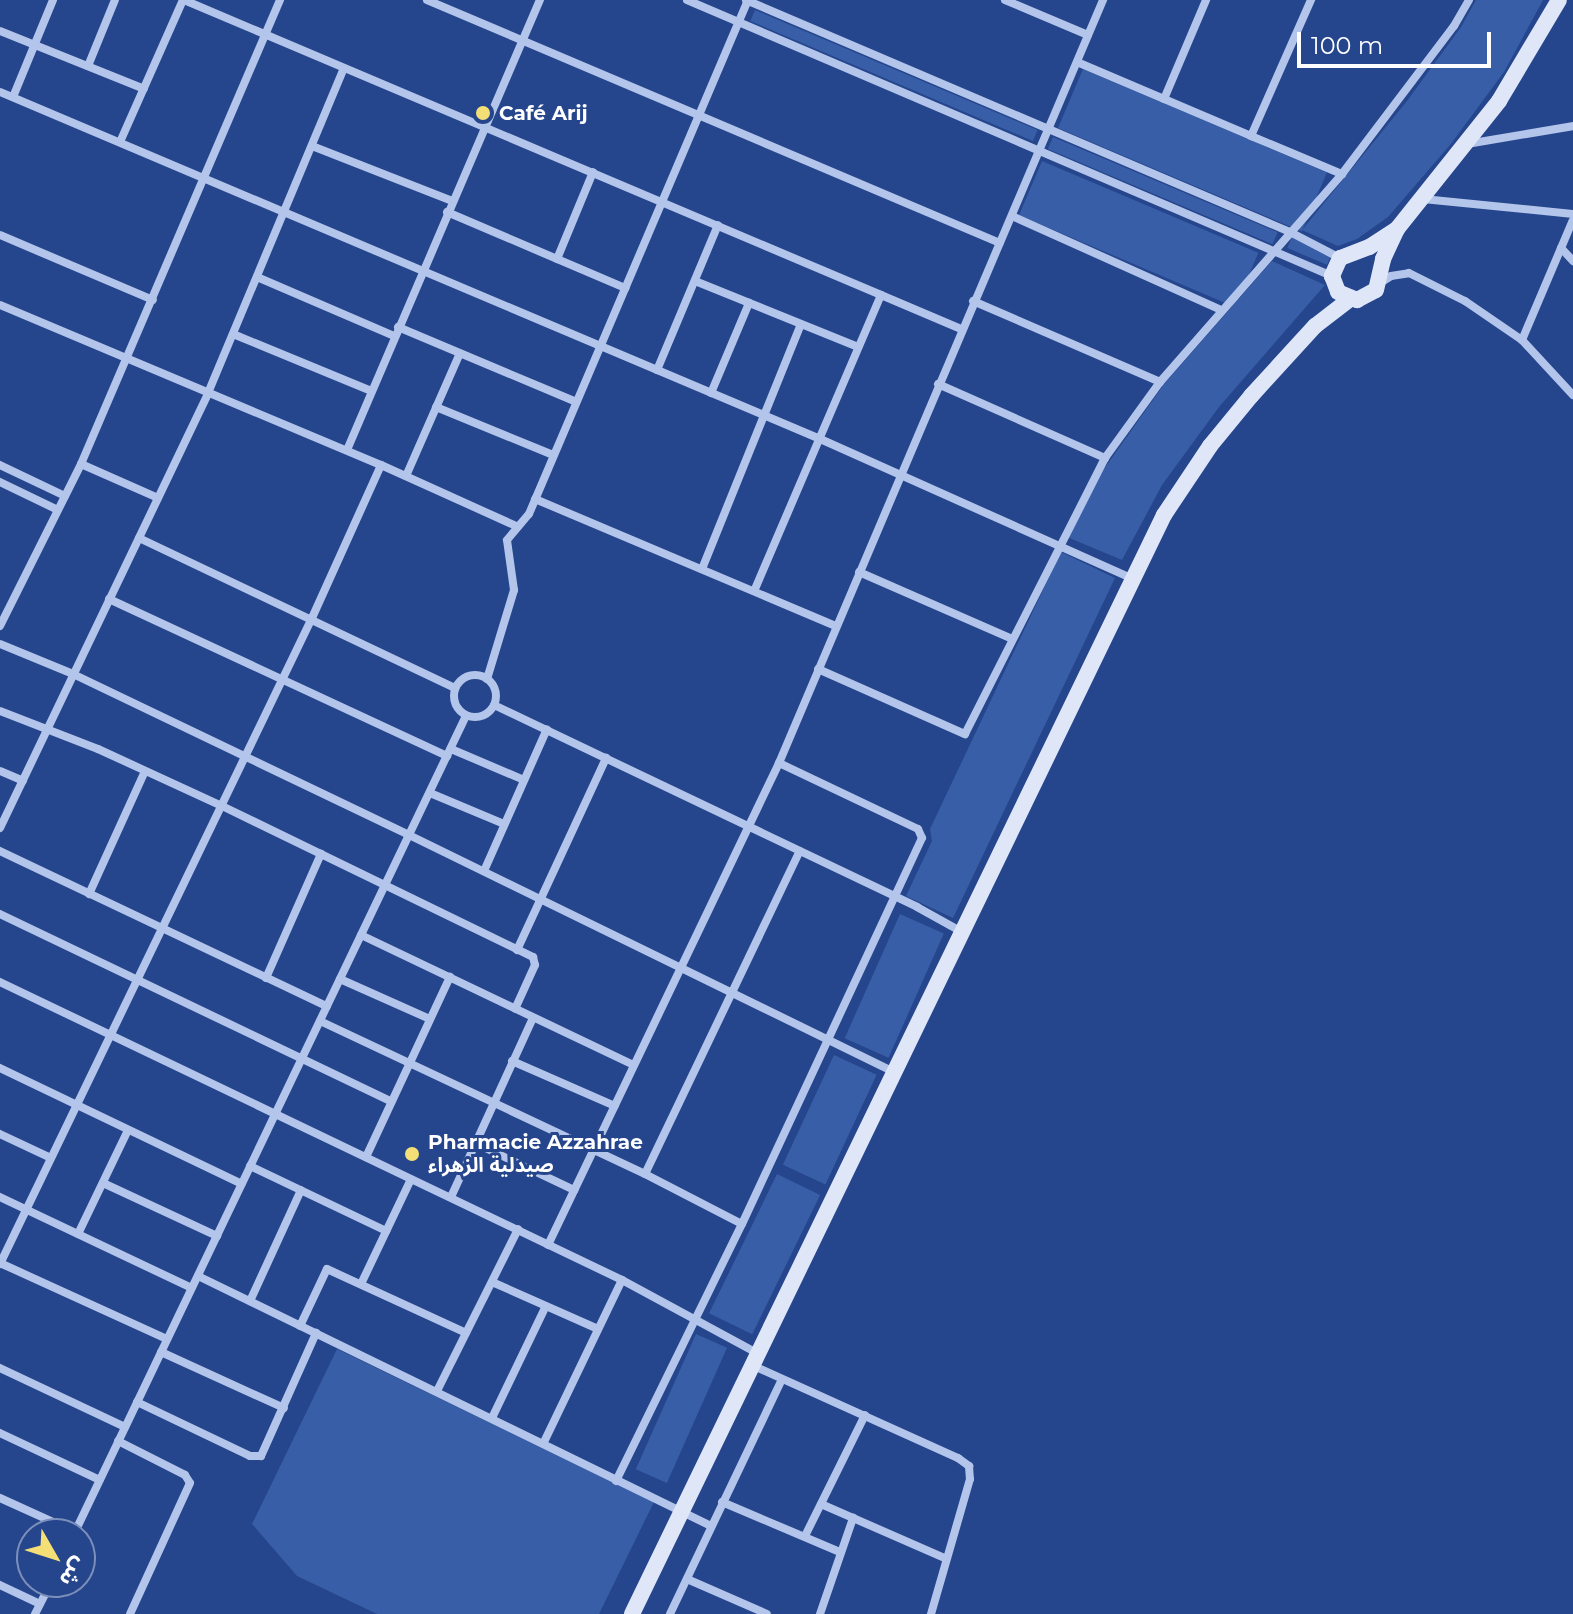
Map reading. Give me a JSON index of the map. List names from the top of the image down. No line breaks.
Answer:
{"places":["Café Arij","Pharmacie Azzahrae صيدلية الزهراء"],"scale_bar":"100 m","north":"bottom right"}
